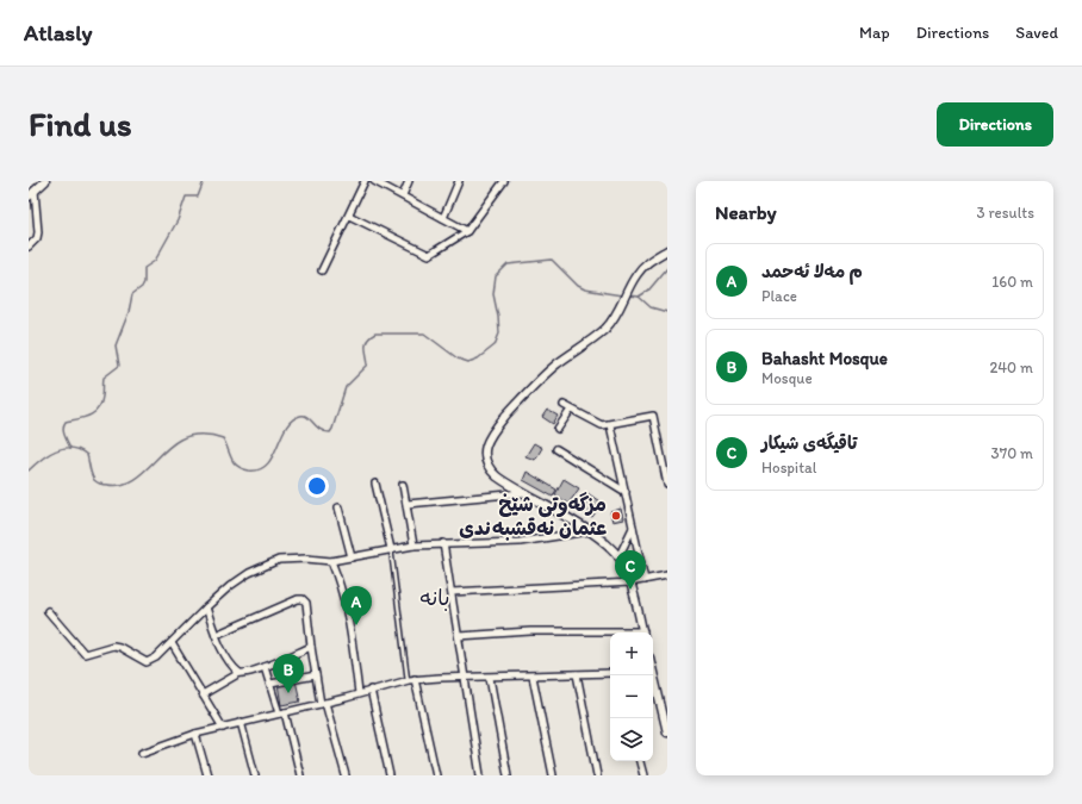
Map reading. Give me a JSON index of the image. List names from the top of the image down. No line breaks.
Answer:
{"districts":["بانە"],"places":["مزگەوتی شێخ عثمان نەقشبەندی"],"page":{"header":"Atlasly","nav":["Map","Directions","Saved"],"buttons":"Directions","title":"Find us","heading":["Nearby","3 results"],"list":[{"mark":"A","name":"م مەلا ئەحمد","note":"Place","value":"160 m"},{"mark":"B","name":"Bahasht Mosque","note":"Mosque","value":"240 m"},{"mark":"C","name":"تاقیگەی شیکار","note":"Hospital","value":"370 m"}],"pins":["C","A","B"],"map_buttons":["+","−"]}}
